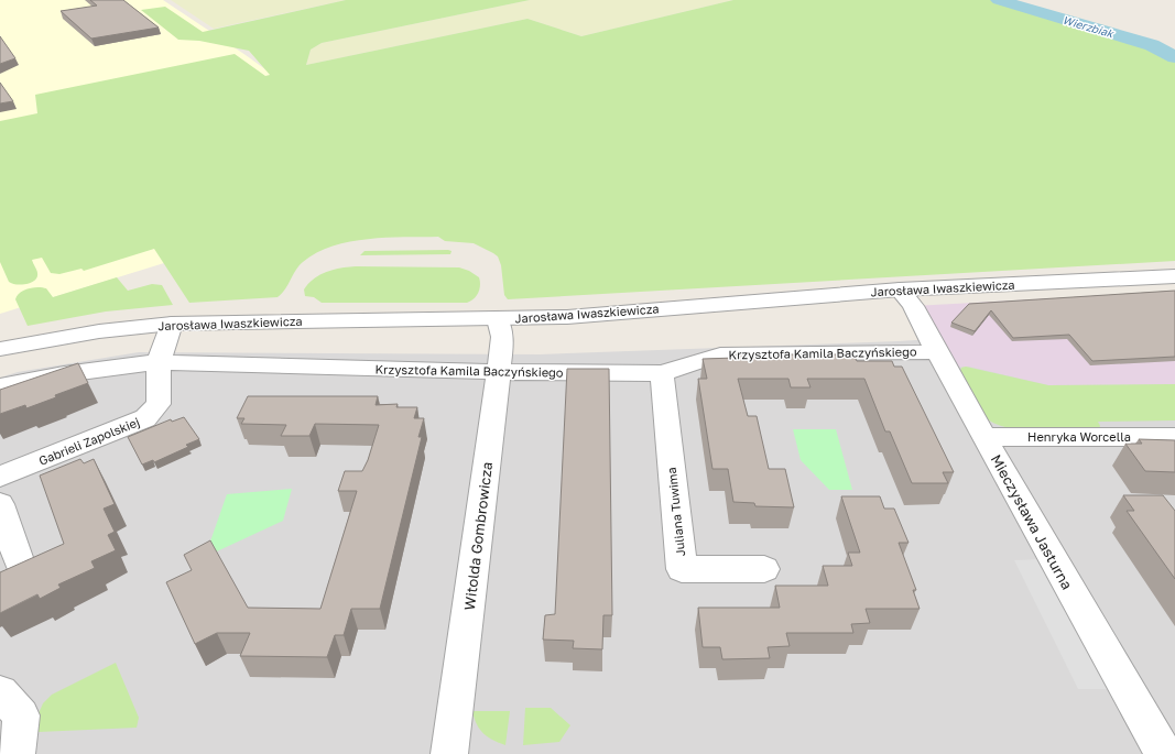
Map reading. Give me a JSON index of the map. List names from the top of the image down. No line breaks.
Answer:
{"streets":{"street":["Jarosława Iwaszkiewicza","Krzysztofa Kamila Baczyńskiego","Henryka Worcella","Gabrieli Zapolskiej","Juliana Tuwima","Mieczysława Jasturna","Witolda Gombrowicza"]},"crossings":[["Jarosława Iwaszkiewicza","Gabrieli Zapolskiej"],["Jarosława Iwaszkiewicza","Mieczysława Jasturna"],["Jarosława Iwaszkiewicza","Witolda Gombrowicza"],["Krzysztofa Kamila Baczyńskiego","Gabrieli Zapolskiej"],["Krzysztofa Kamila Baczyńskiego","Juliana Tuwima"],["Krzysztofa Kamila Baczyńskiego","Mieczysława Jasturna"],["Krzysztofa Kamila Baczyńskiego","Witolda Gombrowicza"],["Henryka Worcella","Mieczysława Jasturna"]],"water":["Wierzbiak"]}
